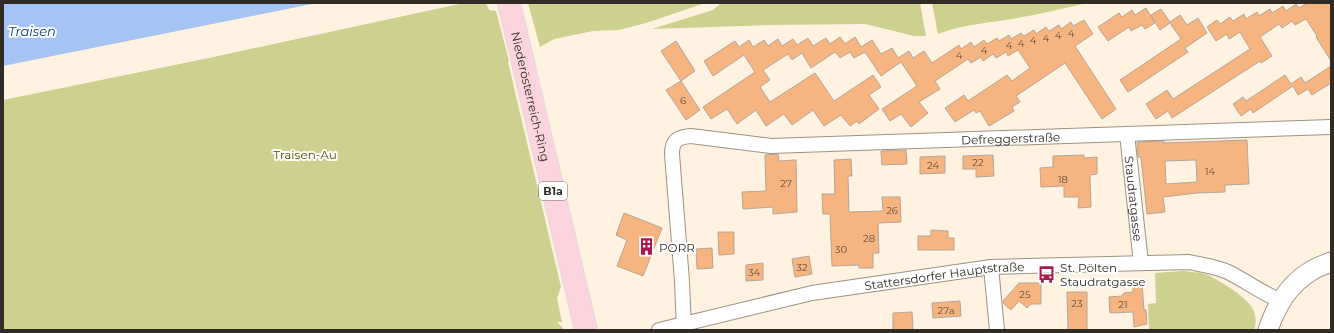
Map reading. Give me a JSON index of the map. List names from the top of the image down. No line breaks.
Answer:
{"streets":{"main road":["Niederösterreich-Ring","B1a"],"street":["Defreggerstraße","Staudratgasse","Stattersdorfer Hauptstraße"]},"crossings":[["Defreggerstraße","Staudratgasse"],["Defreggerstraße","Stattersdorfer Hauptstraße"],["Staudratgasse","Stattersdorfer Hauptstraße"]],"water":["Traisen"],"parks":["Traisen-Au"],"places":{"building":["PORR"],"bus stop":["St. Pölten Staudratgasse"]},"house_numbers":["4","4","4","4","4","4","4","4","6","22","24","14","18","27","26","28","30","32","34","25","23","21","27a"]}
